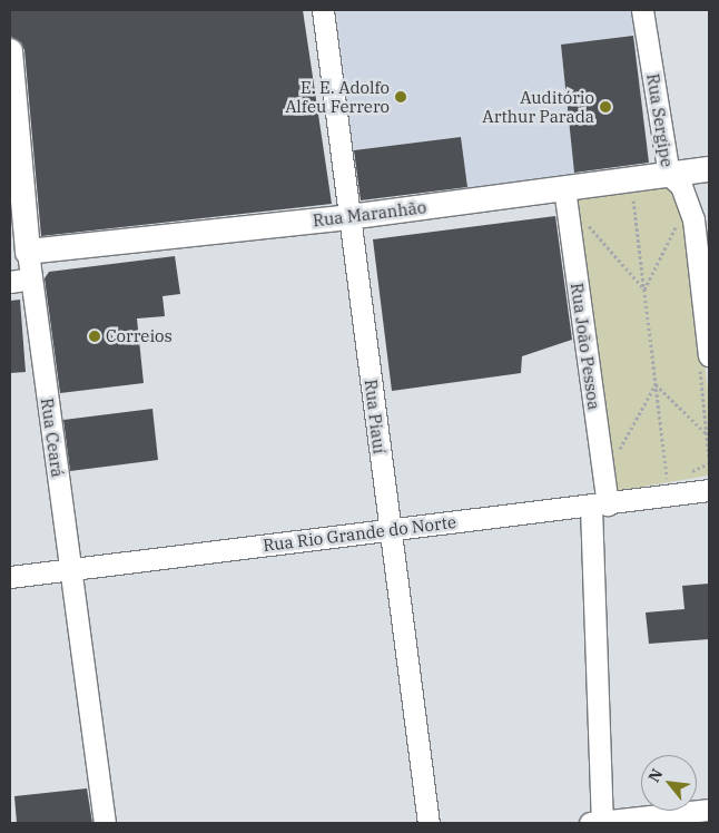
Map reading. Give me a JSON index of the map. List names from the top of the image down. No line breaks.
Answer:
{"streets":{"main road":["Rua Maranhão","Rua Ceará"],"street":["Rua Sergipe","Rua João Pessoa","Rua Piauí","Rua Rio Grande do Norte"]},"crossings":[["Rua Sergipe","Rua Maranhão"],["Rua Maranhão","Rua João Pessoa"],["Rua Maranhão","Rua Piauí"],["Rua Maranhão","Rua Ceará"],["Rua João Pessoa","Rua Rio Grande do Norte"],["Rua Piauí","Rua Rio Grande do Norte"],["Rua Ceará","Rua Rio Grande do Norte"]],"places":["E. E. Adolfo Alfeu Ferrero","Auditório Arthur Parada","Correios"],"north":"top left"}
